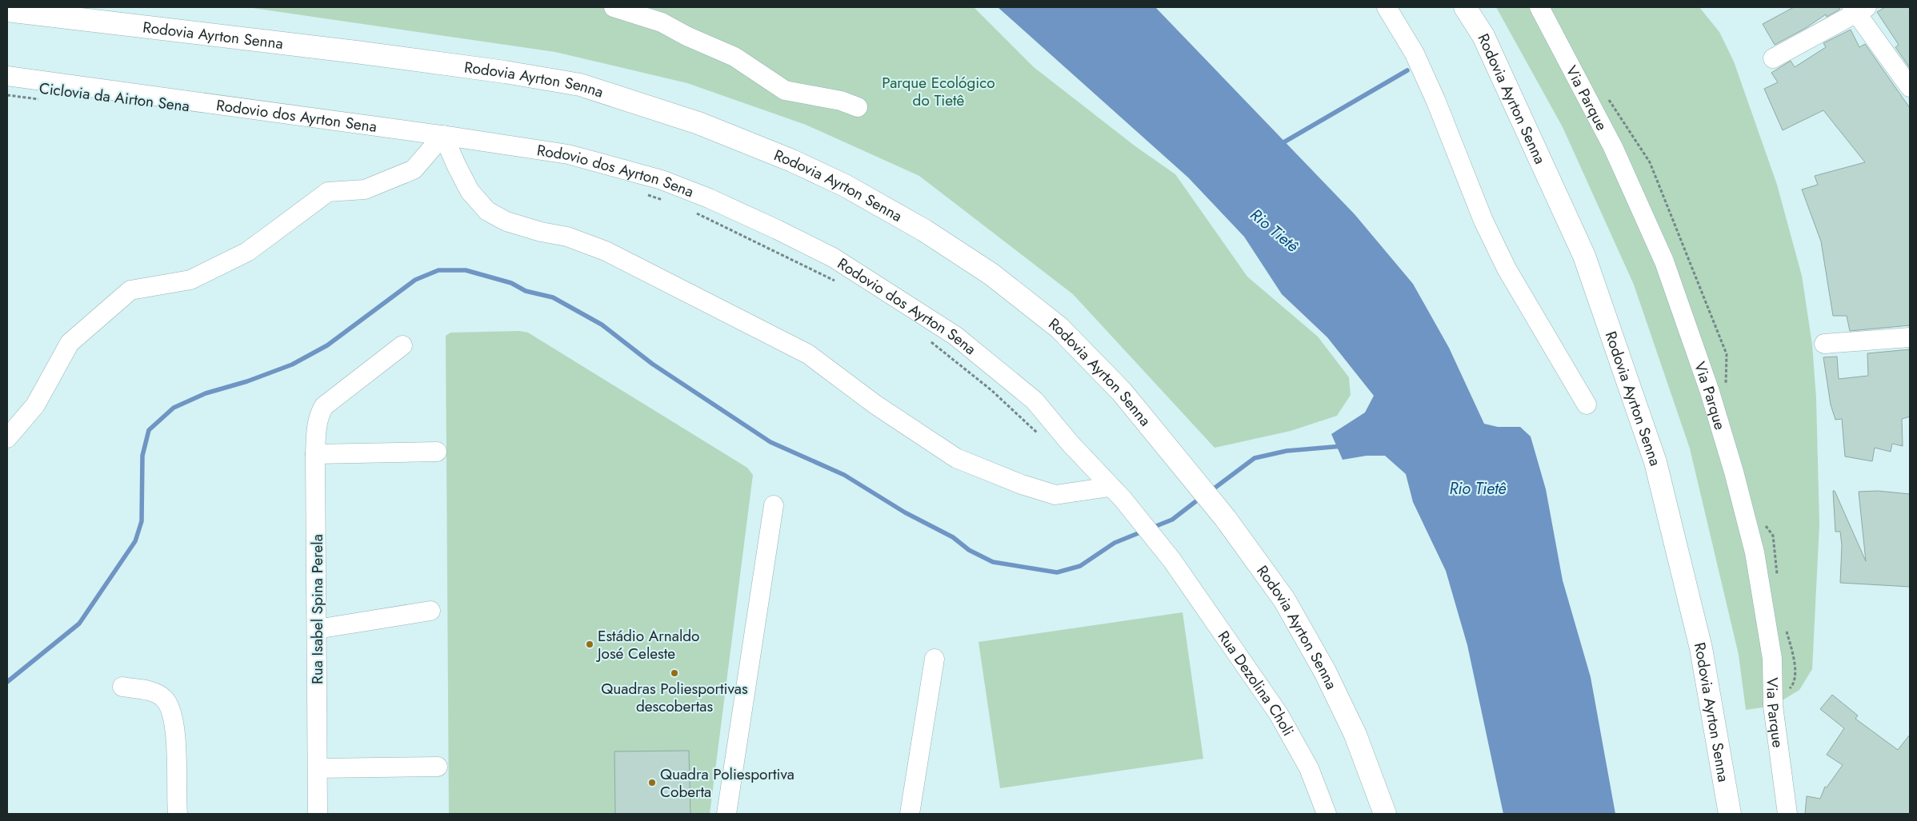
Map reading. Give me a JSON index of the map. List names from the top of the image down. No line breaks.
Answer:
{"streets":{"highway":["Rodovia Ayrton Senna"],"street":["Via Parque","Rodovio dos Ayrton Sena","Rua Isabel Spina Perela","Rua Dezolina Choli"],"path":["Ciclovia da Airton Sena"]},"crossings":[["Rodovio dos Ayrton Sena","Rua Dezolina Choli"]],"water":["Rio Tietê"],"parks":["Parque Ecológico do Tietê"],"places":["Estádio Arnaldo José Celeste","Quadras Poliesportivas descobertas","Quadra Poliesportiva Coberta"]}
